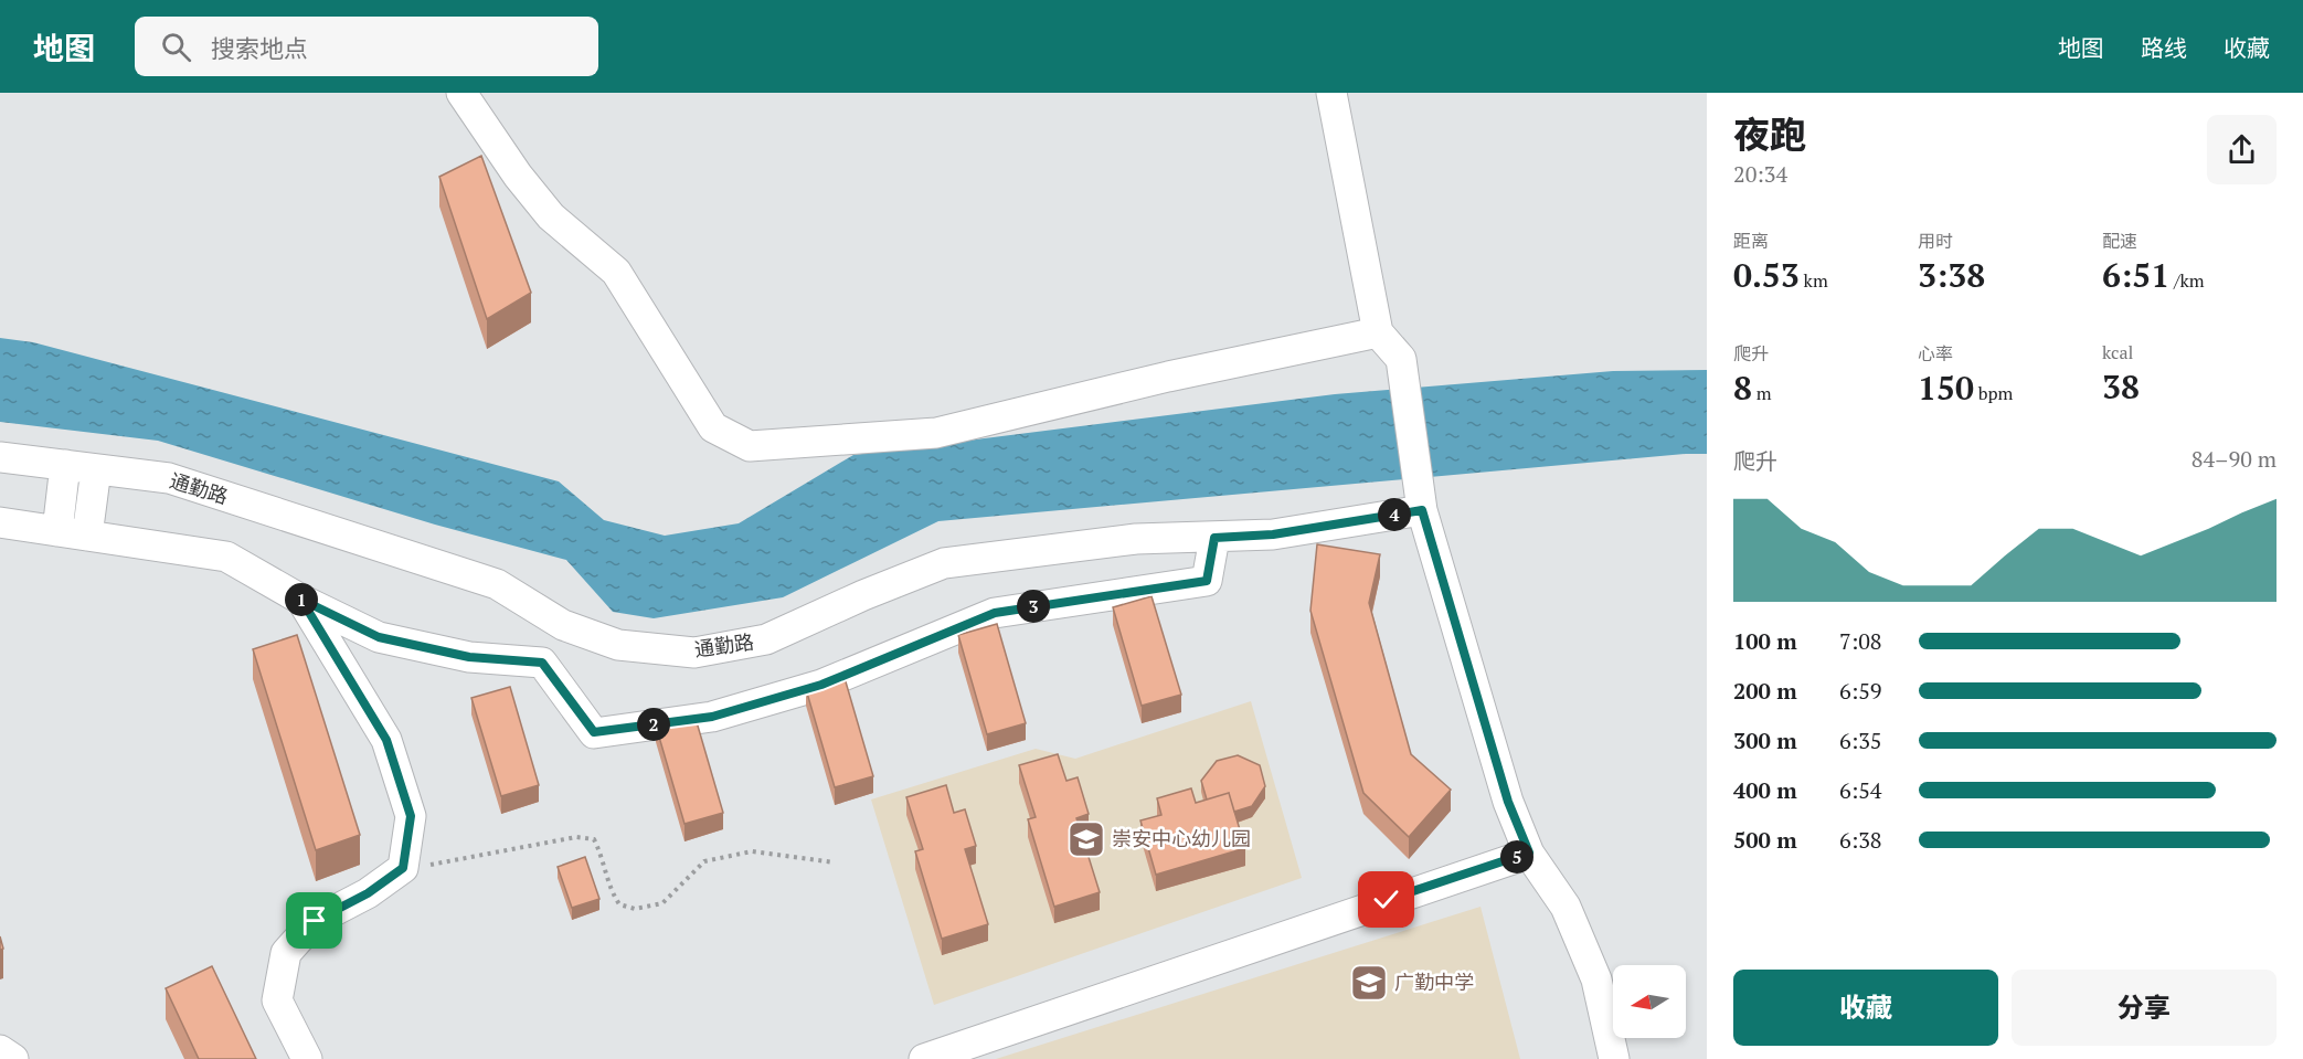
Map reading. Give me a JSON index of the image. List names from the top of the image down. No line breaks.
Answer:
{"streets":{"street":["通勤路"]},"places":{"school or university":["崇安中心幼儿园","广勤中学"]},"north":"left","page":{"header":"地图","search":"搜索地点","nav":["地图","路线","收藏"],"heading":["夜跑","20:34"],"stats":[["距离","0.53 km"],["用时","3:38"],["配速","6:51 /km"],["爬升","8 m"],["心率","150 bpm"],["kcal","38"]],"chart":["爬升","84–90 m"],"pins":["4","1","3","2","5"],"list":[{"name":"100 m","note":"7:08"},{"name":"200 m","note":"6:59"},{"name":"300 m","note":"6:35"},{"name":"400 m","note":"6:54"},{"name":"500 m","note":"6:38"}],"buttons":["收藏","分享"]}}
